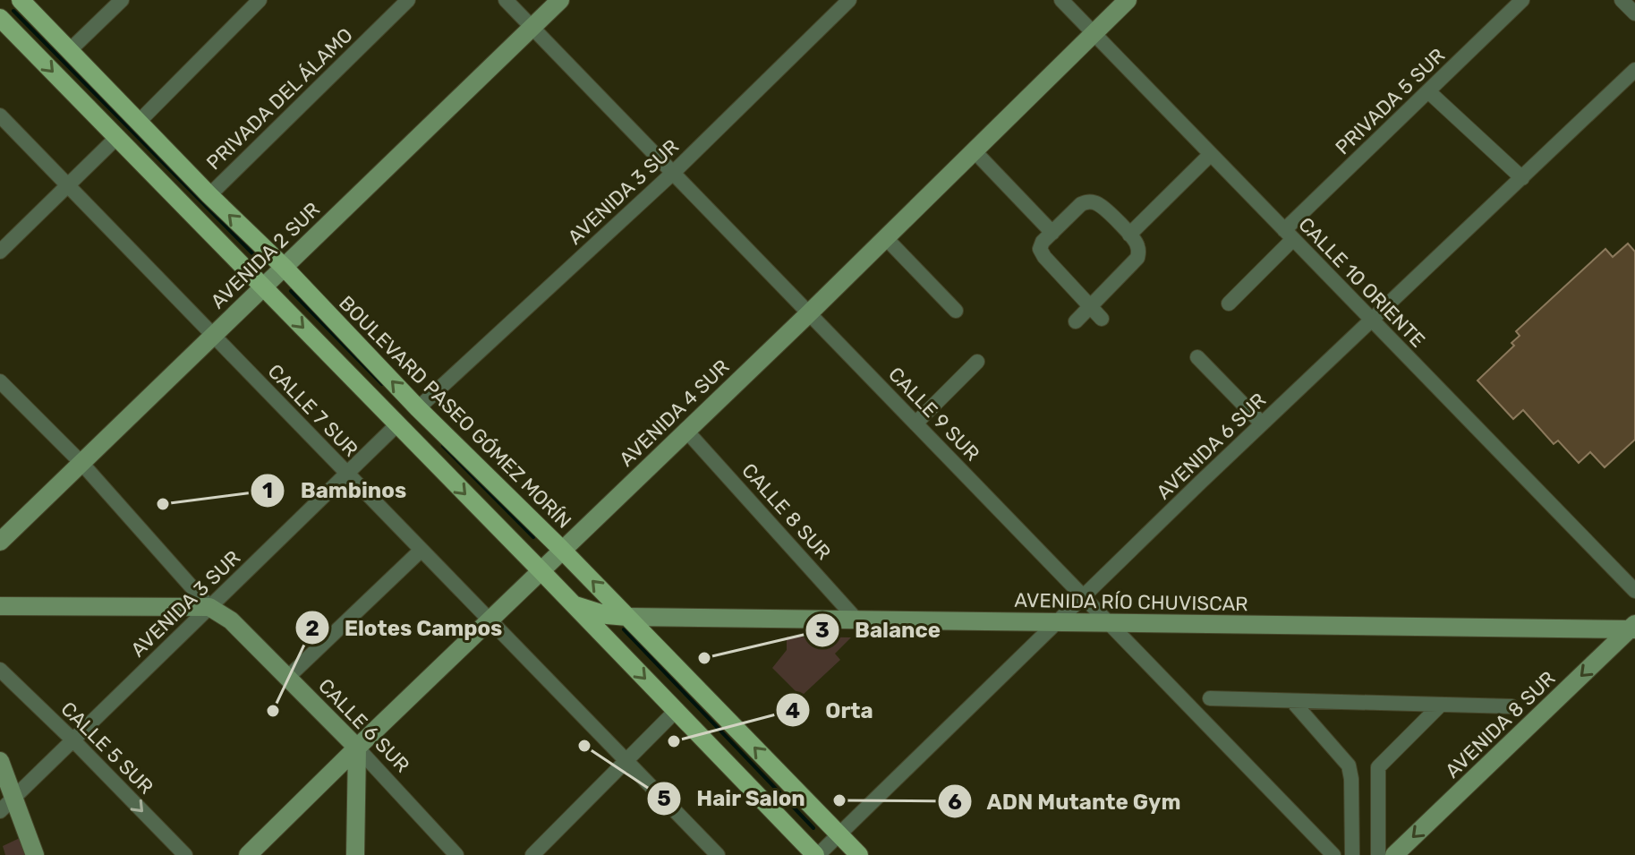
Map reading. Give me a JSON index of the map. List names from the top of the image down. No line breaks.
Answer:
{"streets":{"main road":["BOULEVARD PASEO GÓMEZ MORÍN"],"street":["PRIVADA DEL ÁLAMO","PRIVADA 5 SUR","AVENIDA 3 SUR","AVENIDA 2 SUR","CALLE 10 ORIENTE","CALLE 7 SUR","AVENIDA 4 SUR","CALLE 9 SUR","AVENIDA 6 SUR","CALLE 8 SUR","AVENIDA RÍO CHUVISCAR","AVENIDA 8 SUR","CALLE 6 SUR","CALLE 5 SUR"]},"crossings":[["PRIVADA DEL ÁLAMO","BOULEVARD PASEO GÓMEZ MORÍN"],["PRIVADA 5 SUR","CALLE 10 ORIENTE"],["AVENIDA 3 SUR","CALLE 7 SUR"],["AVENIDA 3 SUR","BOULEVARD PASEO GÓMEZ MORÍN"],["AVENIDA 3 SUR","CALLE 9 SUR"],["AVENIDA 3 SUR","CALLE 6 SUR"],["AVENIDA 3 SUR","CALLE 5 SUR"],["AVENIDA 2 SUR","CALLE 7 SUR"],["AVENIDA 2 SUR","BOULEVARD PASEO GÓMEZ MORÍN"],["AVENIDA 2 SUR","CALLE 9 SUR"],["AVENIDA 2 SUR","CALLE 6 SUR"],["CALLE 10 ORIENTE","AVENIDA 4 SUR"],["CALLE 10 ORIENTE","AVENIDA 6 SUR"],["CALLE 7 SUR","AVENIDA 4 SUR"],["BOULEVARD PASEO GÓMEZ MORÍN","AVENIDA 4 SUR"],["BOULEVARD PASEO GÓMEZ MORÍN","AVENIDA 6 SUR"],["BOULEVARD PASEO GÓMEZ MORÍN","AVENIDA RÍO CHUVISCAR"],["AVENIDA 4 SUR","CALLE 9 SUR"],["AVENIDA 4 SUR","CALLE 8 SUR"],["AVENIDA 4 SUR","CALLE 6 SUR"],["CALLE 9 SUR","AVENIDA 6 SUR"],["CALLE 9 SUR","AVENIDA RÍO CHUVISCAR"],["AVENIDA 6 SUR","AVENIDA RÍO CHUVISCAR"],["CALLE 8 SUR","AVENIDA RÍO CHUVISCAR"],["AVENIDA RÍO CHUVISCAR","AVENIDA 8 SUR"]],"one_way":["AVENIDA 8 SUR"],"places":["Bambinos","Balance","Elotes Campos","Orta","Hair Salon","ADN Mutante Gym"]}
